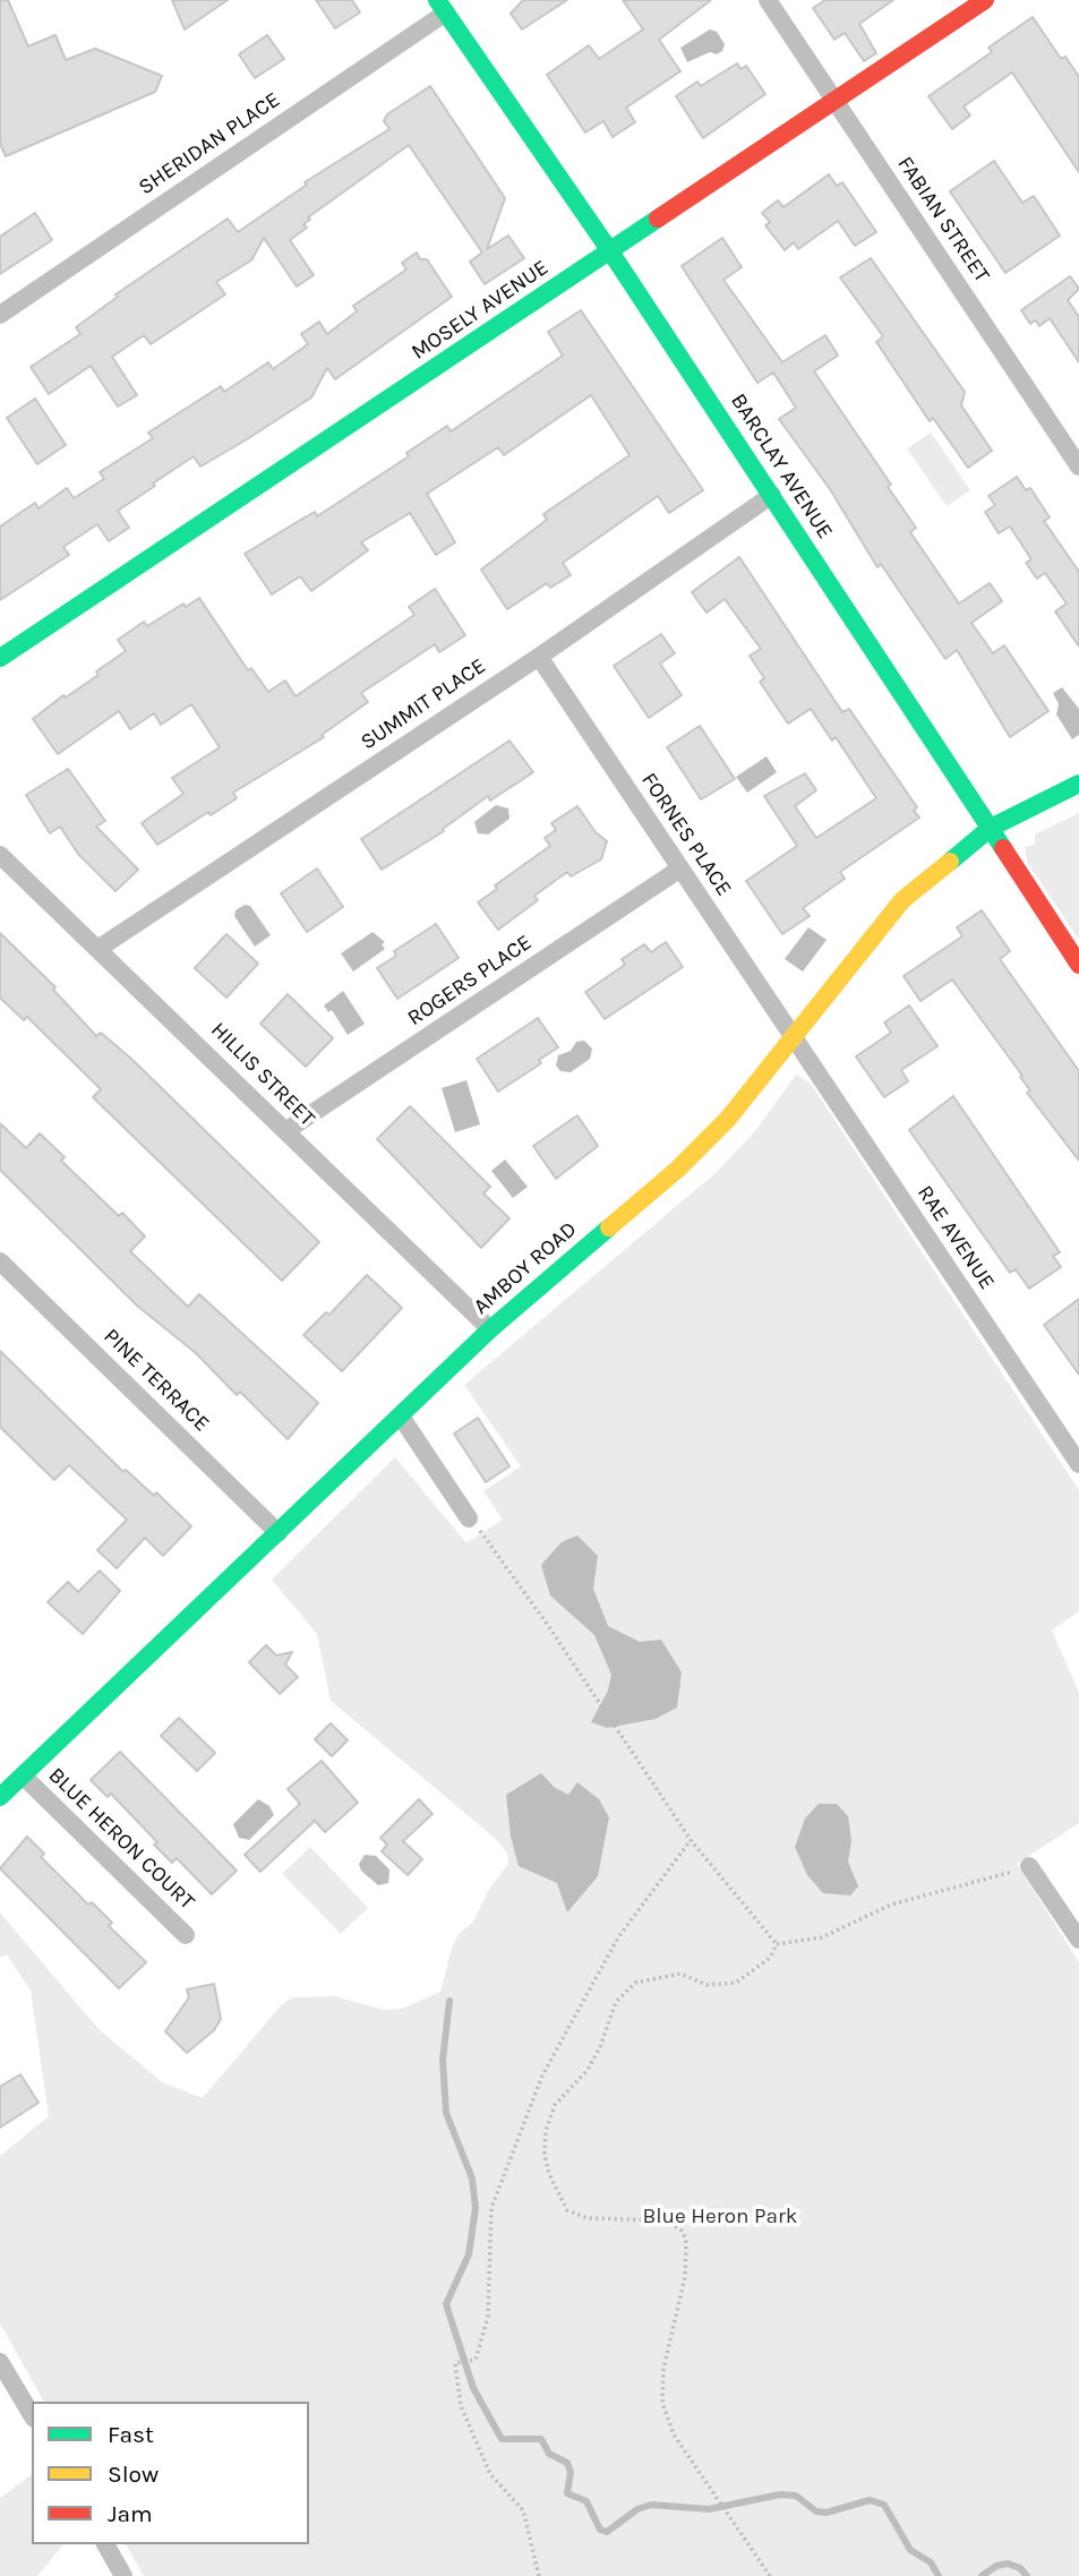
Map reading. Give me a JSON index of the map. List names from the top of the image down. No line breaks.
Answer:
{"streets":{"street":["SHERIDAN PLACE","FABIAN STREET","MOSELY AVENUE","BARCLAY AVENUE","SUMMIT PLACE","FORNES PLACE","ROGERS PLACE","HILLIS STREET","RAE AVENUE","AMBOY ROAD","PINE TERRACE","BLUE HERON COURT"]},"crossings":[["SHERIDAN PLACE","BARCLAY AVENUE"],["FABIAN STREET","MOSELY AVENUE"],["MOSELY AVENUE","BARCLAY AVENUE"],["BARCLAY AVENUE","SUMMIT PLACE"],["BARCLAY AVENUE","AMBOY ROAD"],["SUMMIT PLACE","FORNES PLACE"],["SUMMIT PLACE","HILLIS STREET"],["FORNES PLACE","ROGERS PLACE"],["FORNES PLACE","RAE AVENUE"],["FORNES PLACE","AMBOY ROAD"],["ROGERS PLACE","HILLIS STREET"],["HILLIS STREET","AMBOY ROAD"],["RAE AVENUE","AMBOY ROAD"],["AMBOY ROAD","PINE TERRACE"],["AMBOY ROAD","BLUE HERON COURT"]],"parks":["Blue Heron Park"],"legend":["Fast","Slow","Jam"]}
